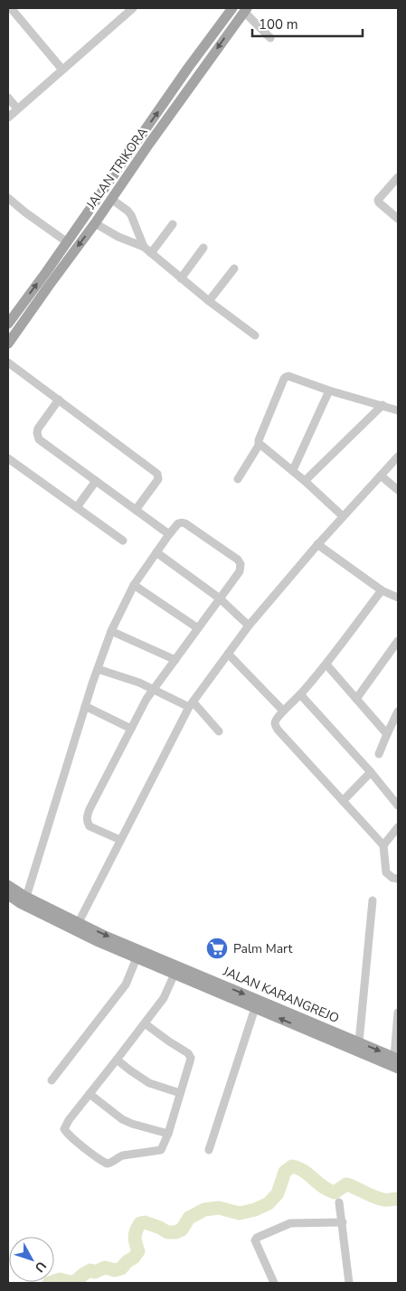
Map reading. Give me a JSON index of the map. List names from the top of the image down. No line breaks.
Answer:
{"streets":{"main road":["JALAN TRIKORA","JALAN KARANGREJO"]},"places":{"supermarket":["Palm Mart"]},"scale_bar":"100 m","north":"bottom right"}
